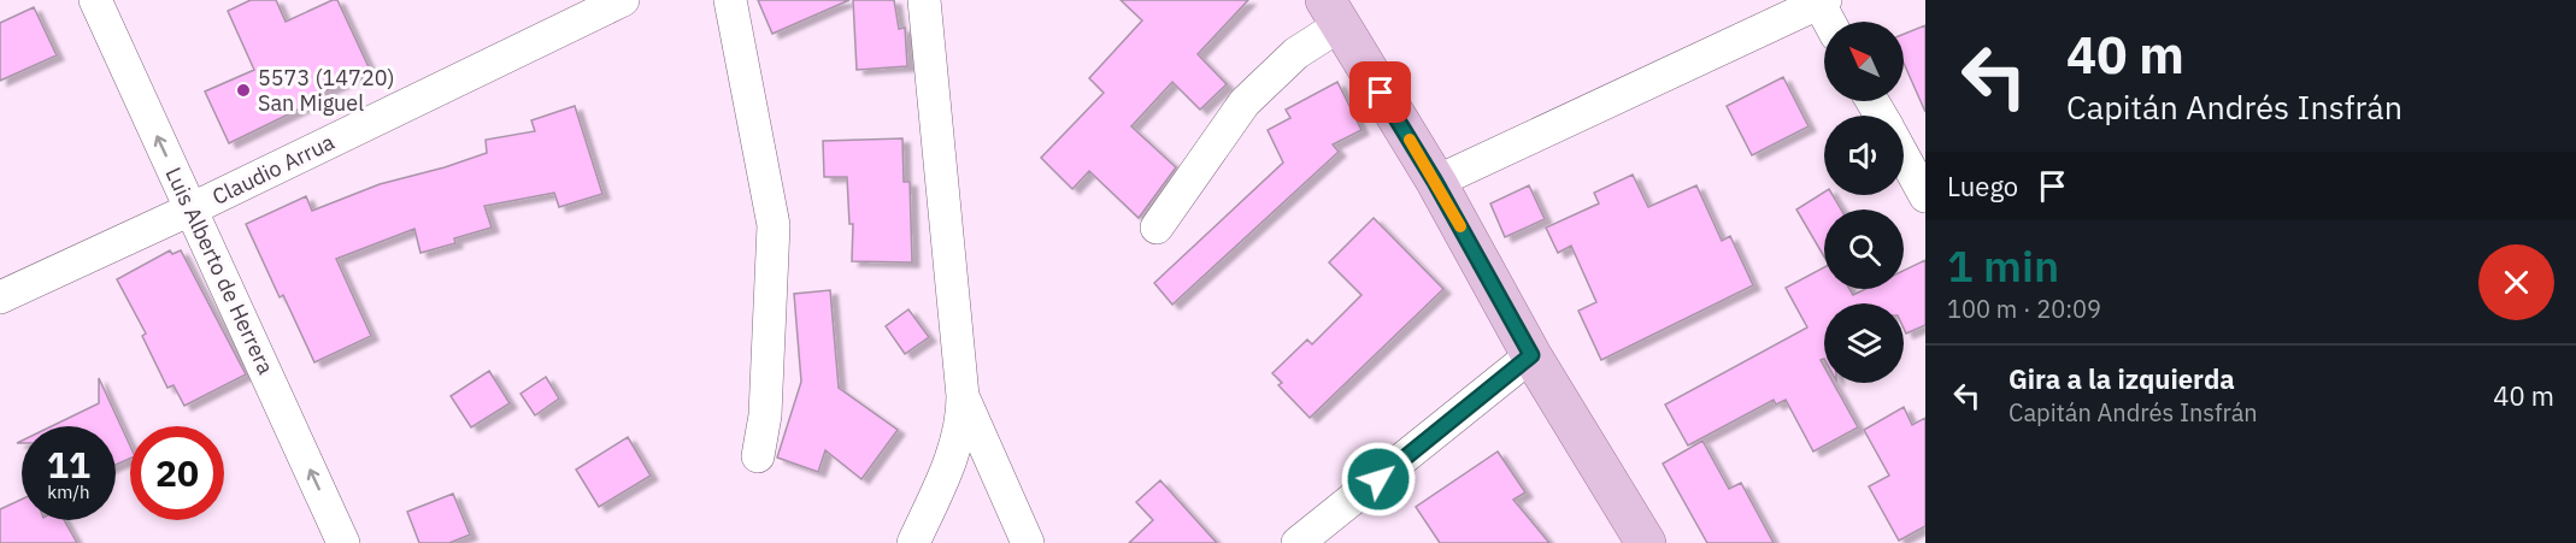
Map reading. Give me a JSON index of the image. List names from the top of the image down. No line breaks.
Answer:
{"streets":{"street":["Claudio Arrua","Luis Alberto de Herrera"]},"crossings":[["Claudio Arrua","Luis Alberto de Herrera"]],"one_way":["Luis Alberto de Herrera"],"places":["5573 (14720) San Miguel"],"north":"top left","page":{"turn":["40 m","Capitán Andrés Insfrán"],"then":"Luego","heading":["1 min","100 m · 20:09"],"list":[{"name":"Gira a la izquierda","note":"Capitán Andrés Insfrán","value":"40 m"}],"speed":"11 km/h","limit":"20"}}
